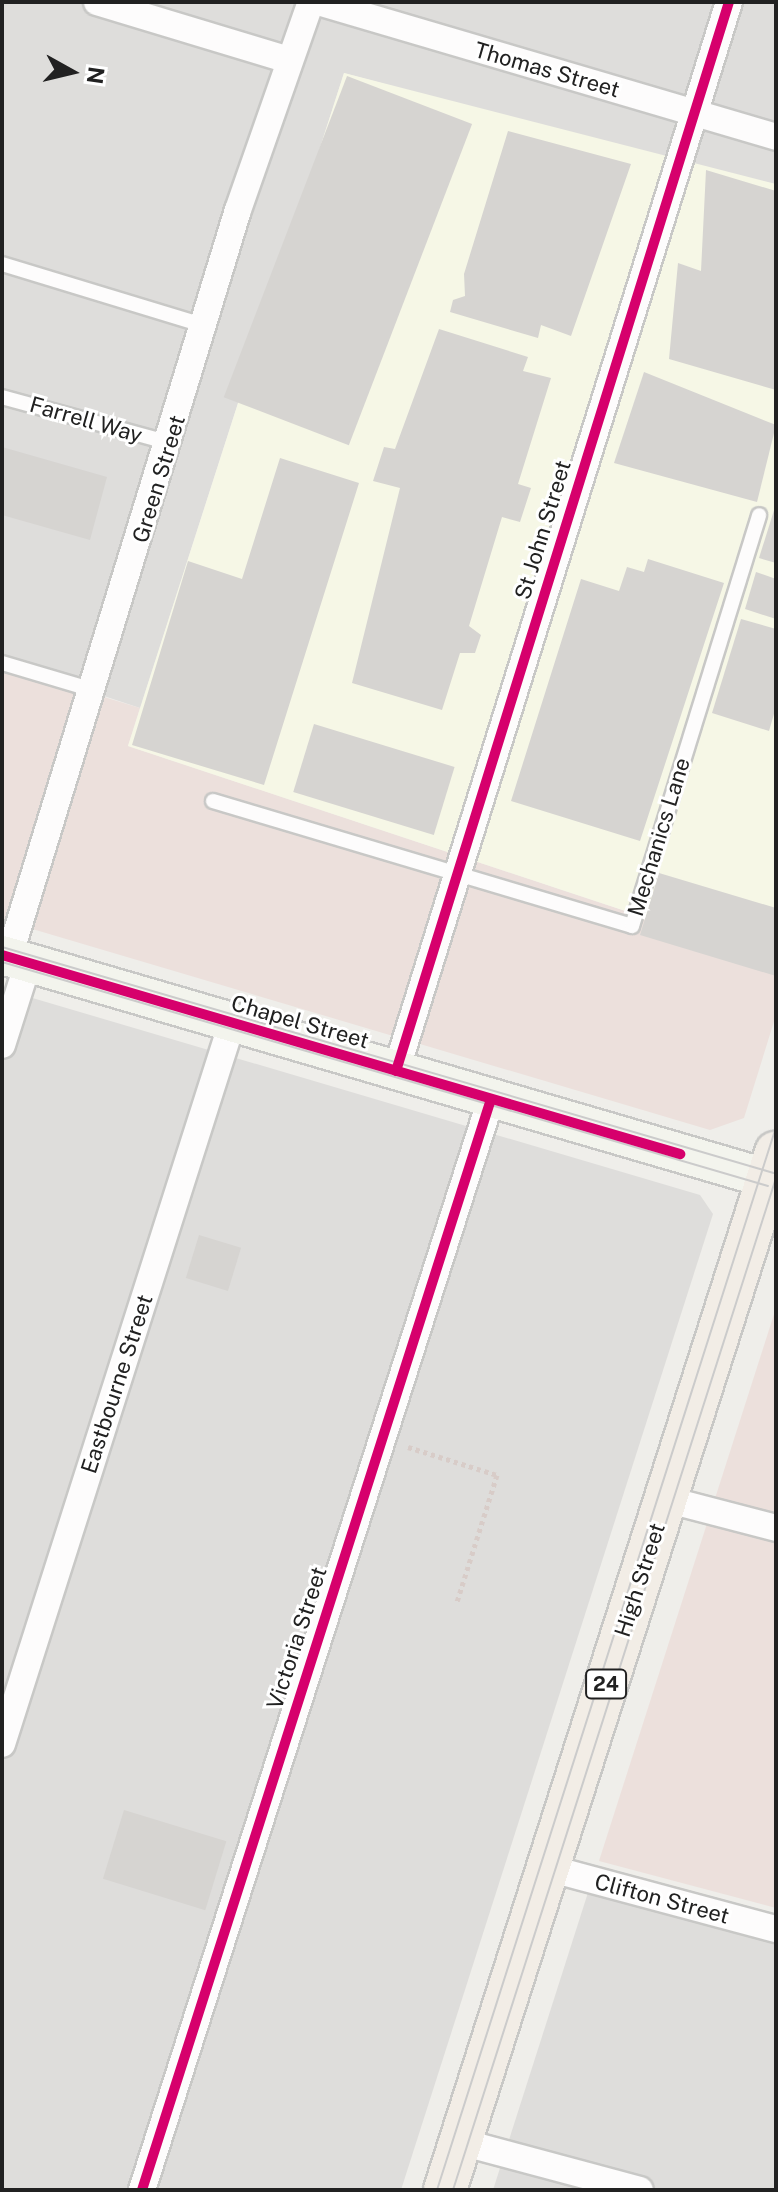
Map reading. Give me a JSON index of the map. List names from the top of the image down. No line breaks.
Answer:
{"streets":{"main road":["High Street","24"],"street":["Thomas Street","Green Street","St John Street","Chapel Street","Eastbourne Street","Victoria Street","Clifton Street"],"lane":["Farrell Way","Mechanics Lane"]},"crossings":[["Thomas Street","St John Street"],["Farrell Way","Green Street"],["Green Street","Chapel Street"],["St John Street","Mechanics Lane"],["St John Street","Chapel Street"],["Chapel Street","Eastbourne Street"],["Chapel Street","High Street"],["Chapel Street","Victoria Street"],["High Street","Clifton Street"]],"north":"right"}
